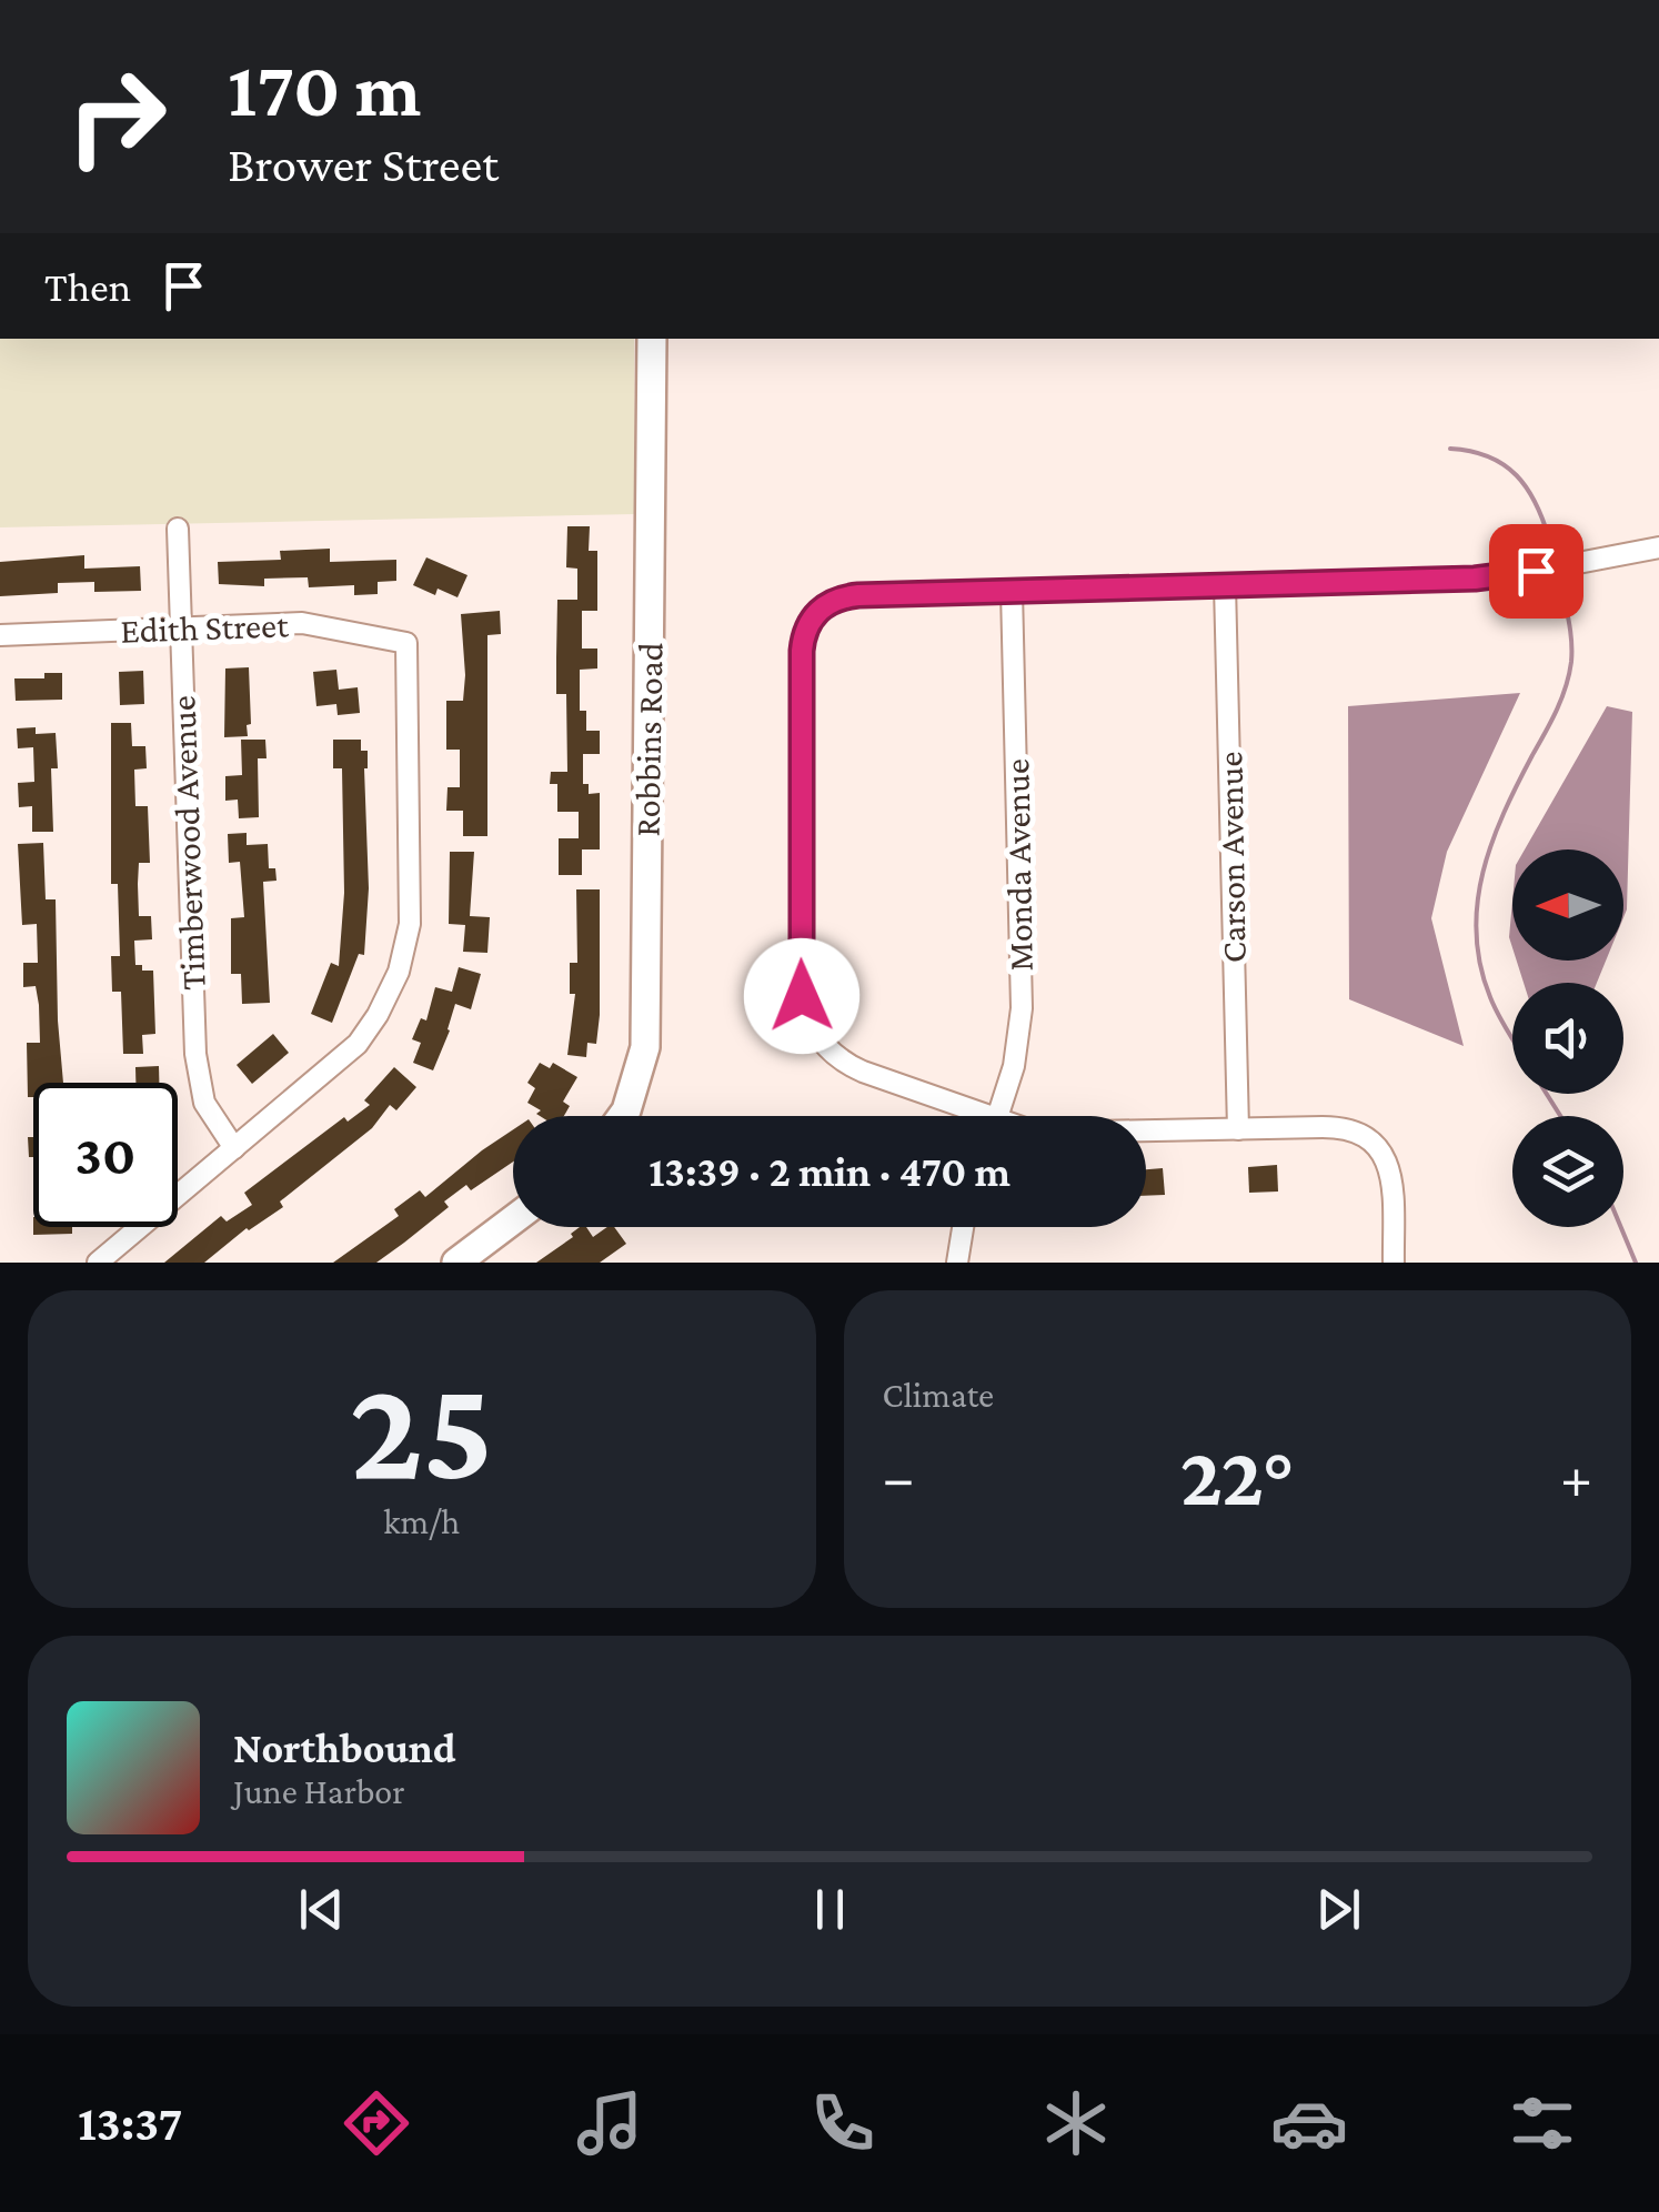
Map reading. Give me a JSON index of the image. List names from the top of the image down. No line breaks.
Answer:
{"streets":{"street":["Edith Street","Robbins Road","Timberwood Avenue","Carson Avenue","Monda Avenue"]},"crossings":[["Edith Street","Timberwood Avenue"]],"north":"left","page":{"turn":["170 m","Brower Street"],"then":"Then","limit":"30","trip":"13:39 · 2 min · 470 m","tile":[["25","km/h"],"Climate"],"heat":["−","22°","+"],"song":["Northbound","June Harbor"],"tabs":"13:37"}}
